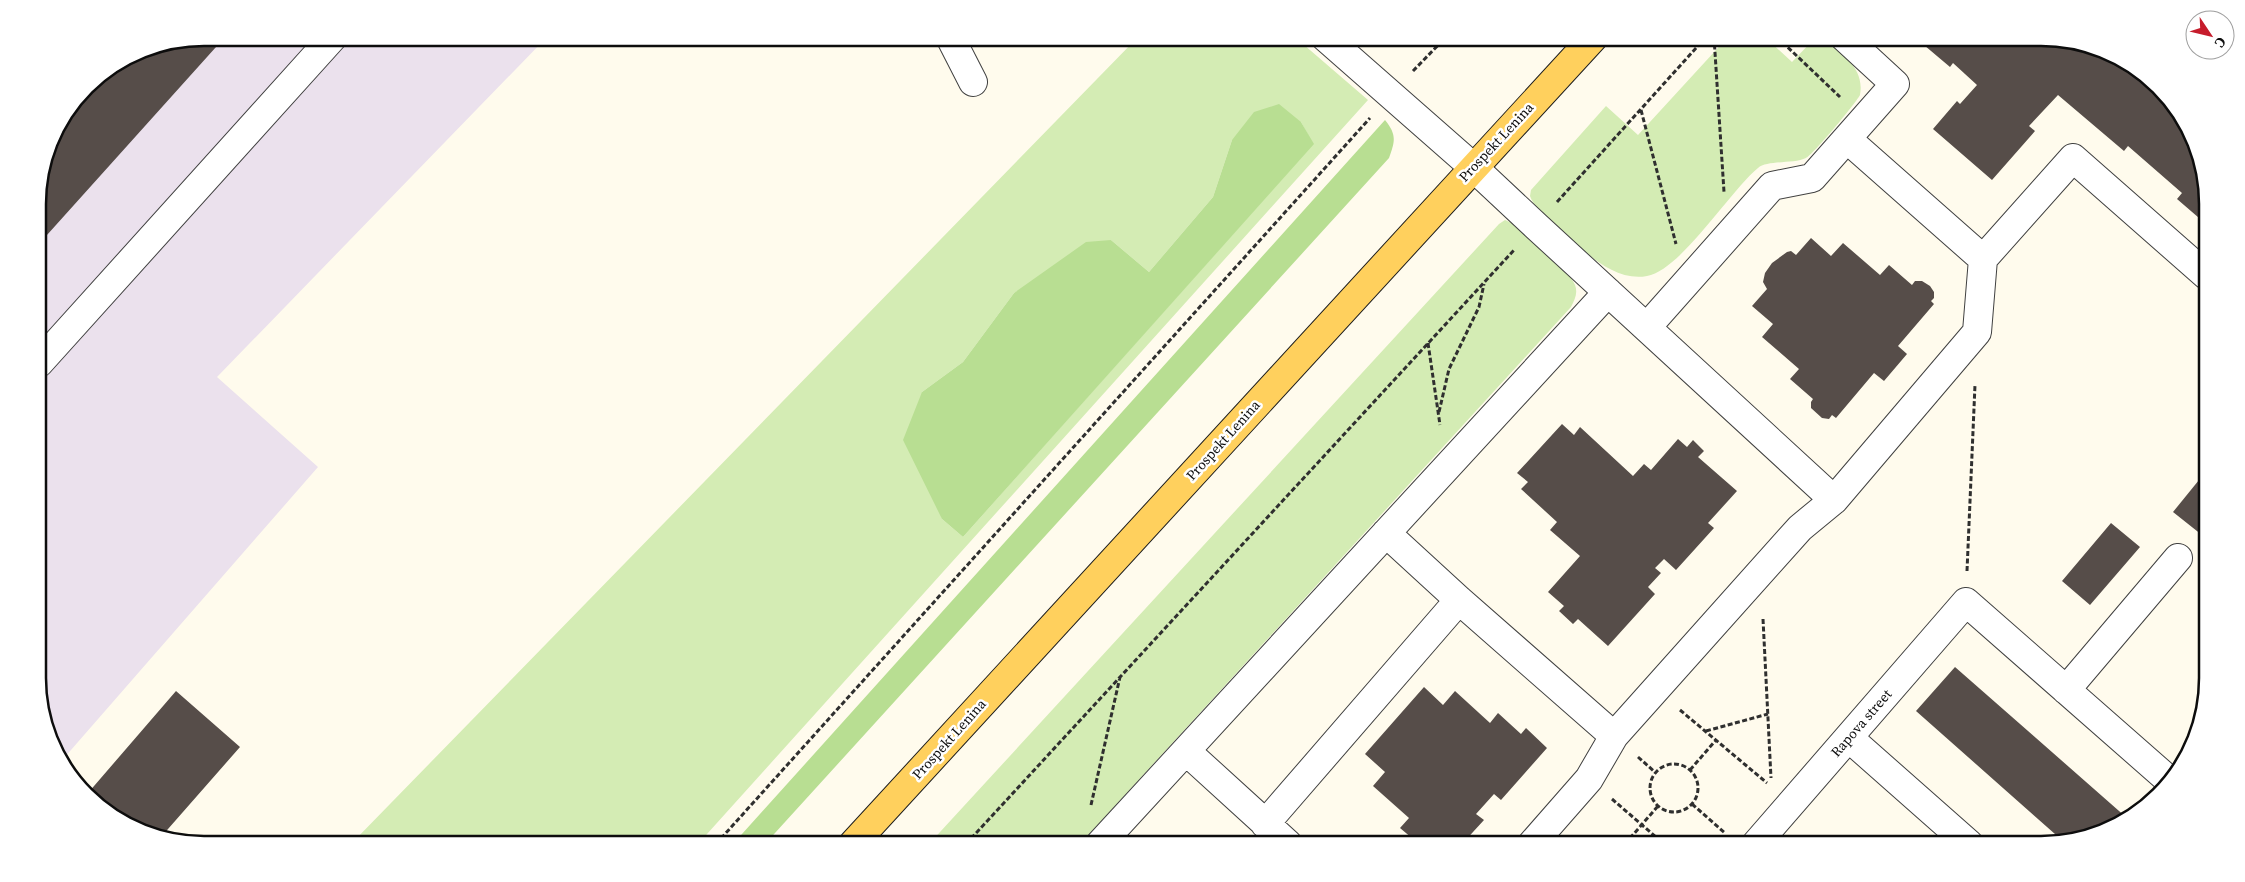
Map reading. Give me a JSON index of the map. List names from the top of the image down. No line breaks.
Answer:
{"streets":{"main road":["Prospekt Lenina"],"street":["Rapova street"]},"north":"bottom right"}
